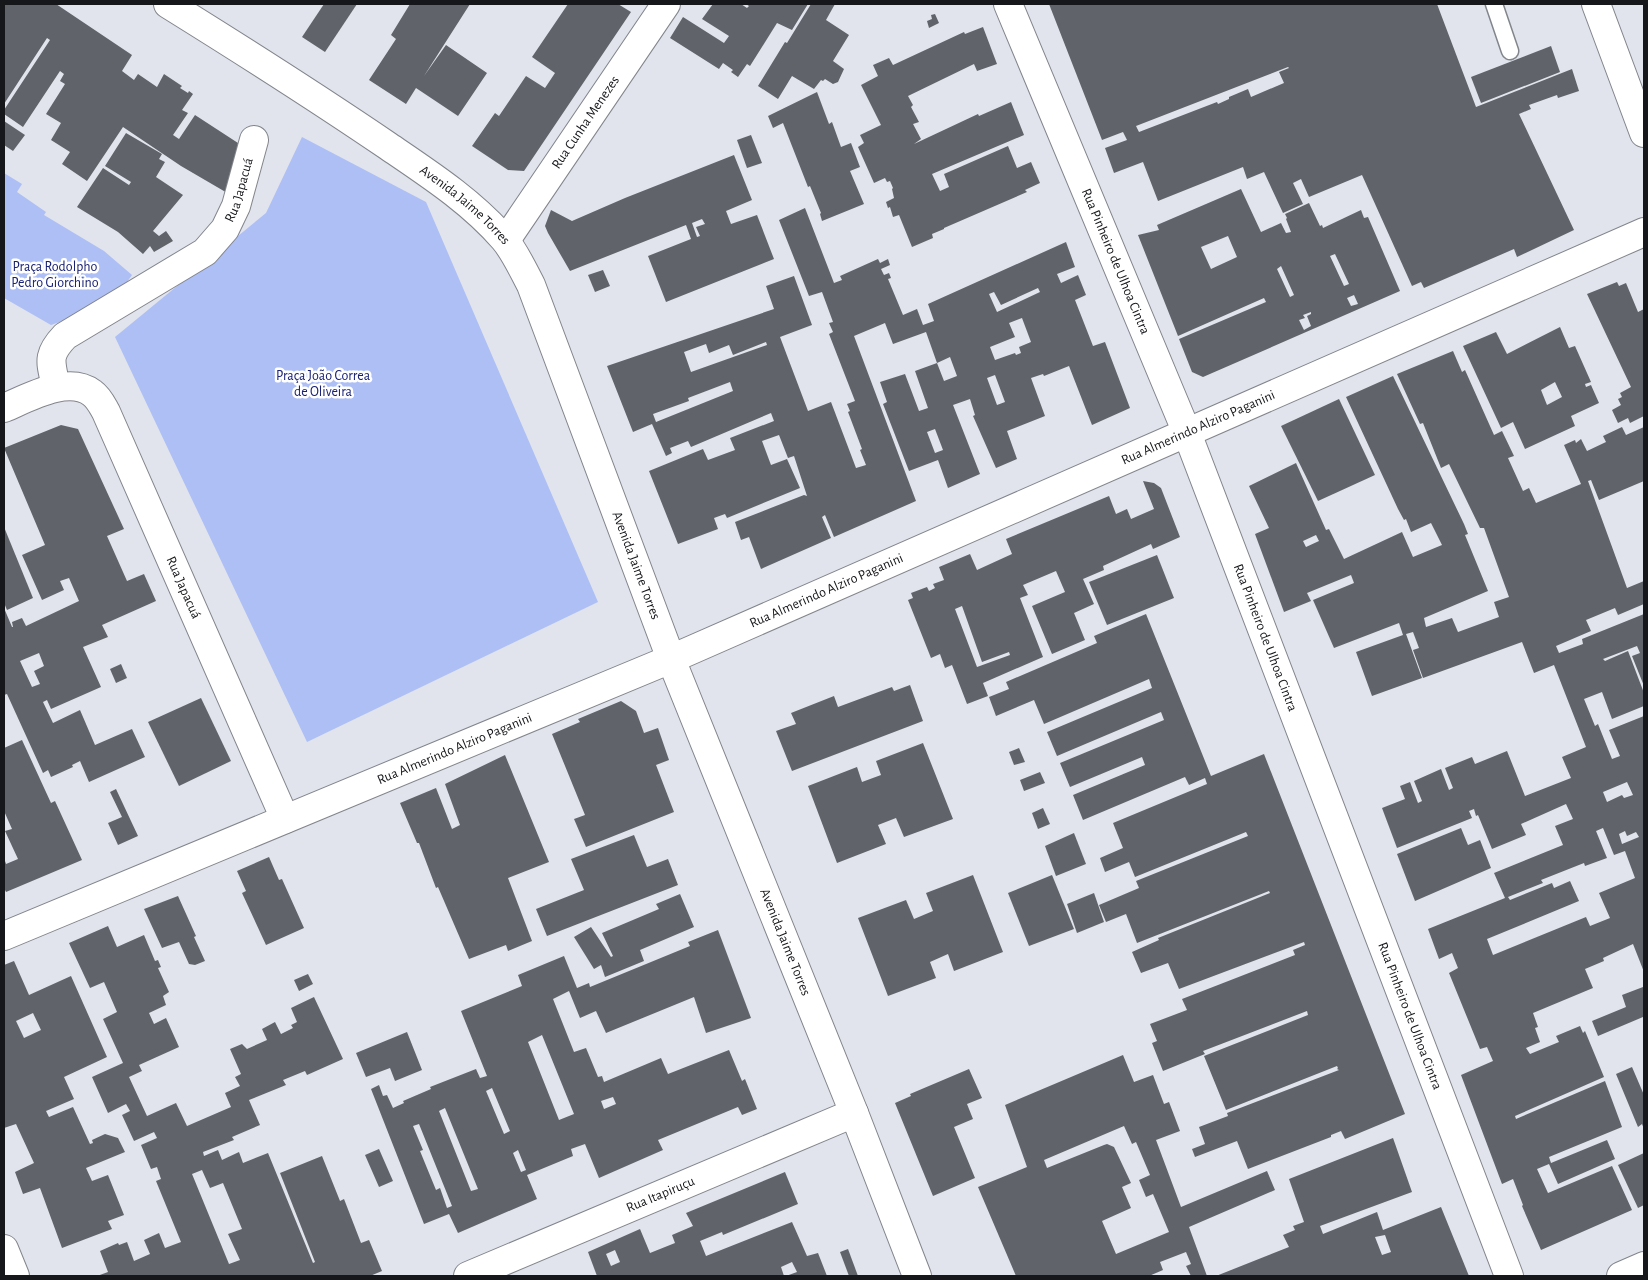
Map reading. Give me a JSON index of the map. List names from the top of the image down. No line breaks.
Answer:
{"streets":{"street":["Rua Cunha Menezes","Rua Japacuá","Avenida Jaime Torres","Rua Pinheiro de Ulhoa Cintra","Rua Almerindo Alziro Paganini","Rua Itapiruçu"]},"crossings":[["Rua Cunha Menezes","Avenida Jaime Torres"],["Rua Japacuá","Rua Almerindo Alziro Paganini"],["Avenida Jaime Torres","Rua Almerindo Alziro Paganini"],["Avenida Jaime Torres","Rua Itapiruçu"],["Rua Pinheiro de Ulhoa Cintra","Rua Almerindo Alziro Paganini"]],"parks":["Praça Rodolpho Pedro Giorchino","Praça João Correa de Oliveira"]}
